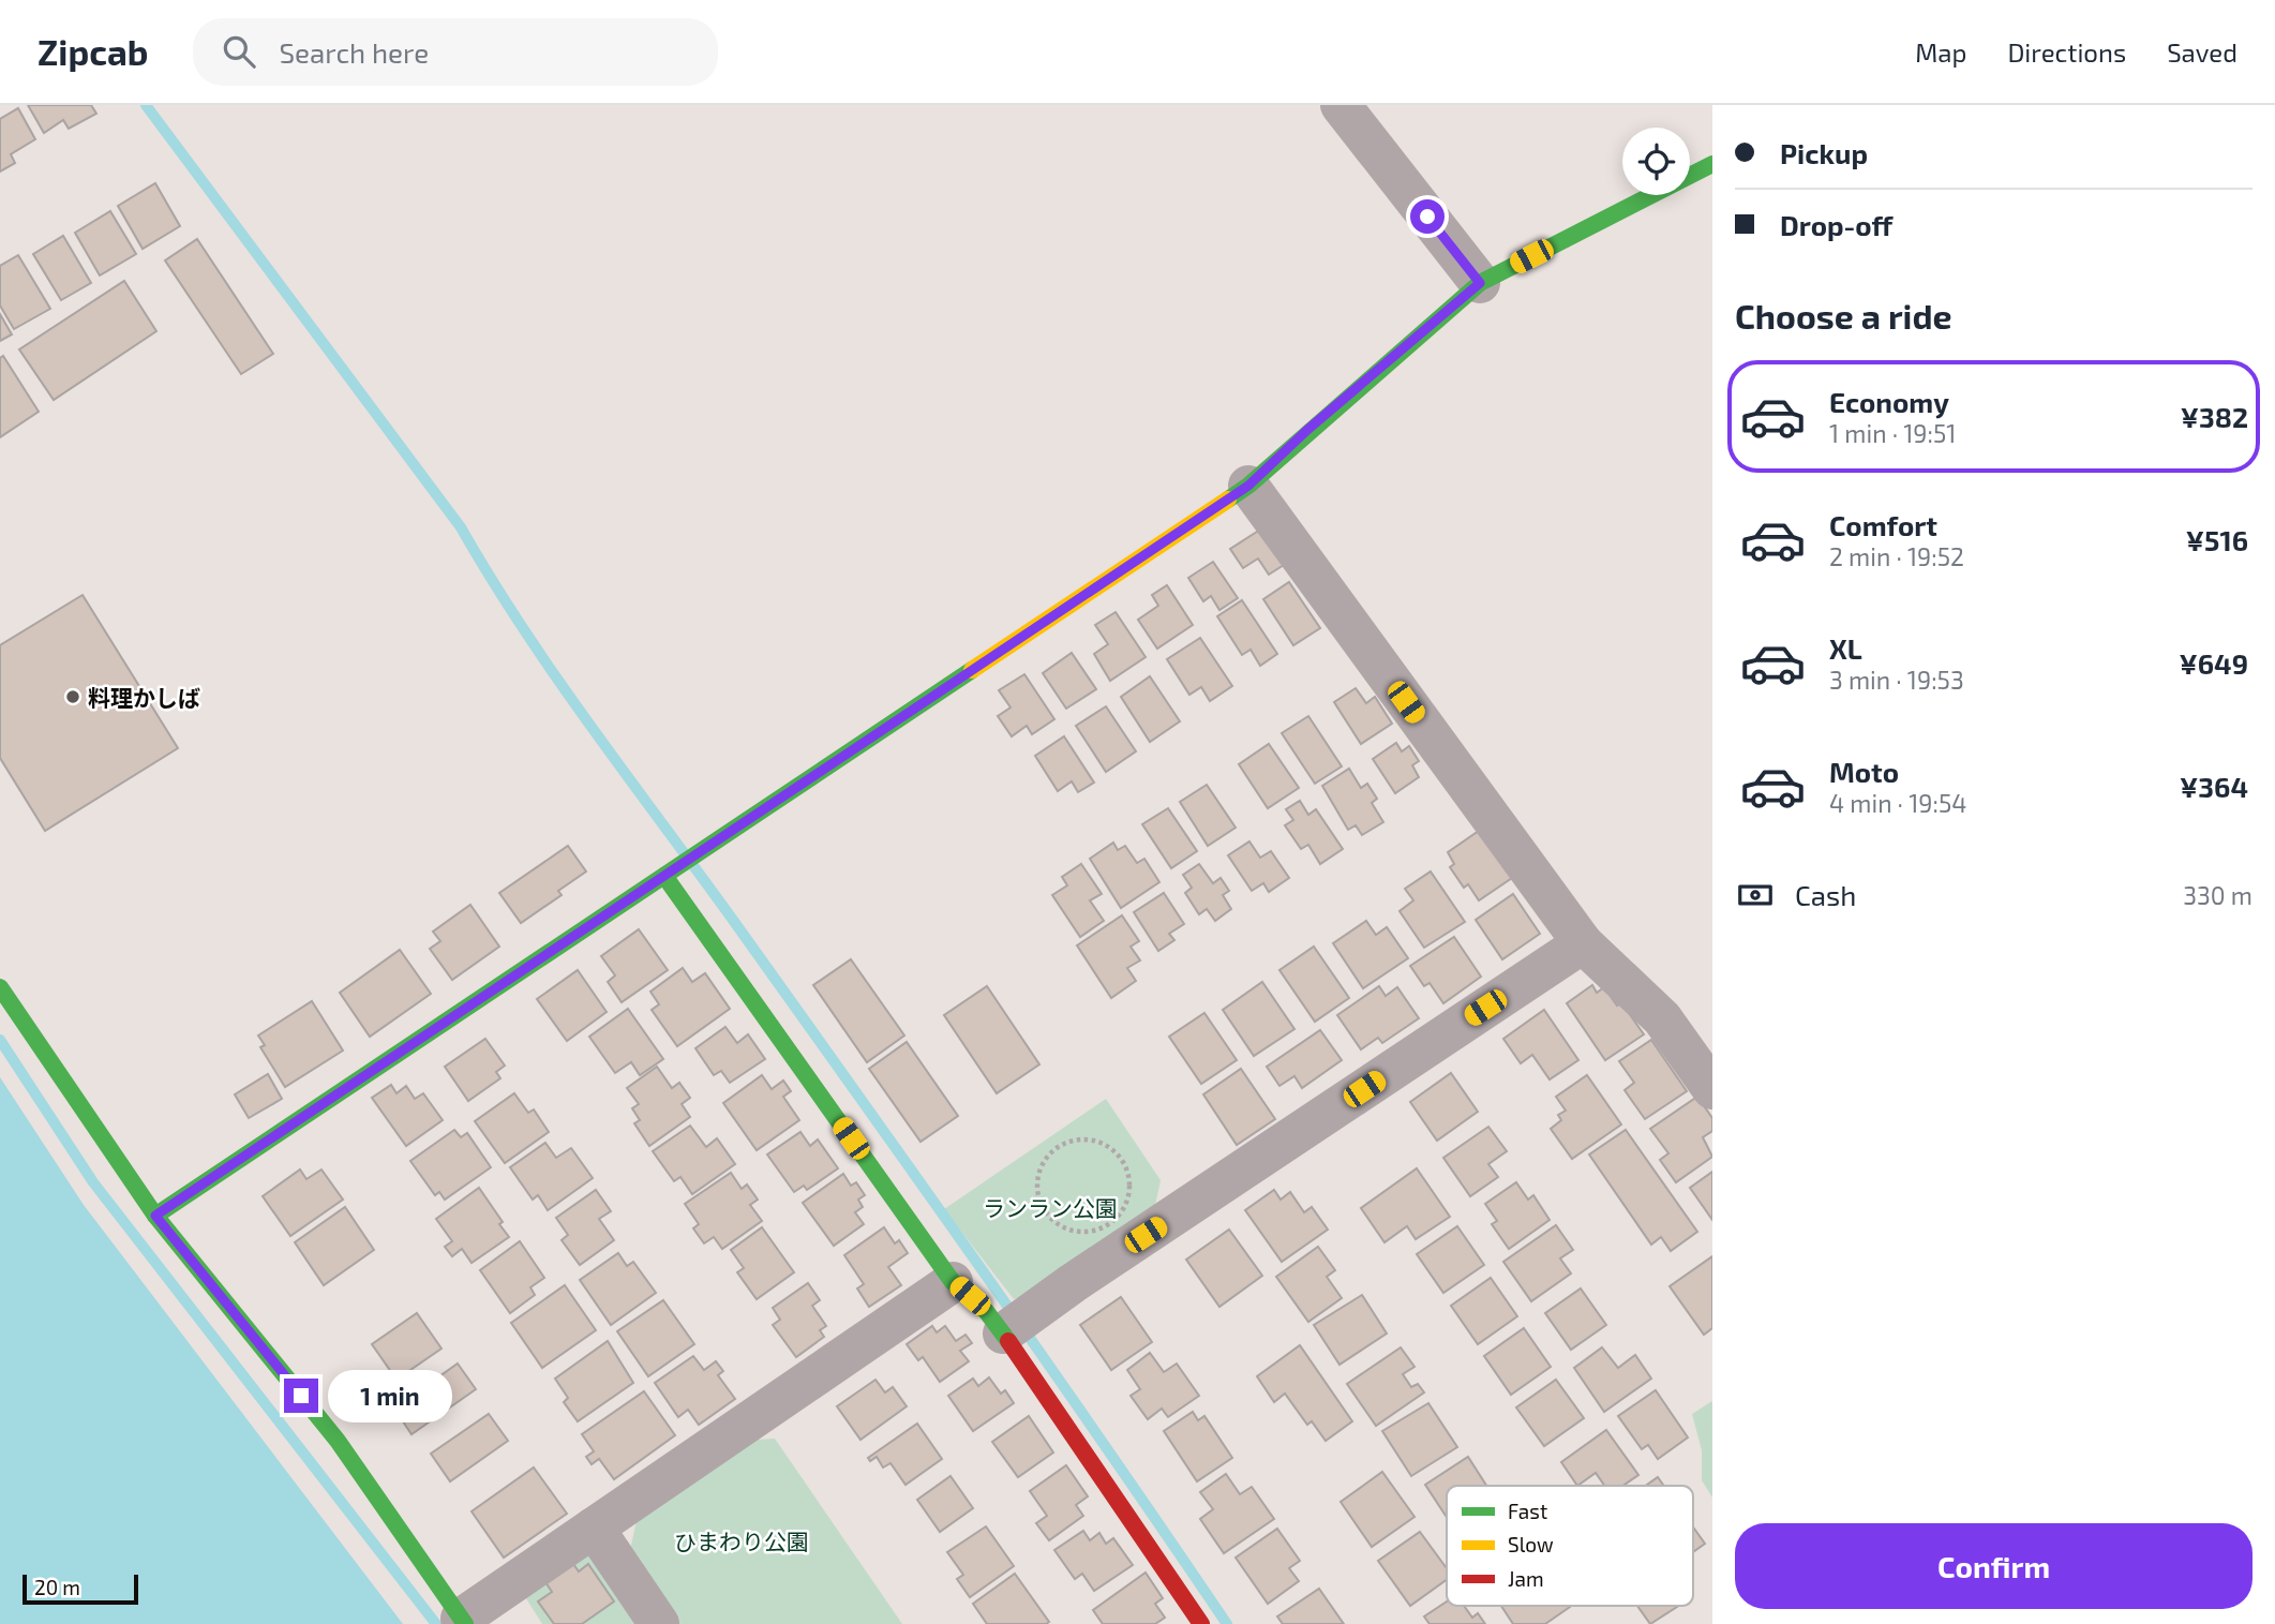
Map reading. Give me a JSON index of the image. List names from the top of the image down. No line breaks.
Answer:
{"parks":["ランラン公園","ひまわり公園"],"places":["料理かしば"],"legend":["Fast","Slow","Jam"],"scale_bar":"20 m","page":{"header":"Zipcab","search":"Search here","nav":["Map","Directions","Saved"],"banner":["Pickup","Drop-off"],"heading":"Choose a ride","list":[{"name":"Economy","note":"1 min · 19:51","value":"¥382"},{"name":"Comfort","note":"2 min · 19:52","value":"¥516"},{"name":"XL","note":"3 min · 19:53","value":"¥649"},{"name":"Moto","note":"4 min · 19:54","value":"¥364"}],"pay":["Cash","330 m"],"bubble":"1 min","buttons":"Confirm","scale":"20 m"}}
